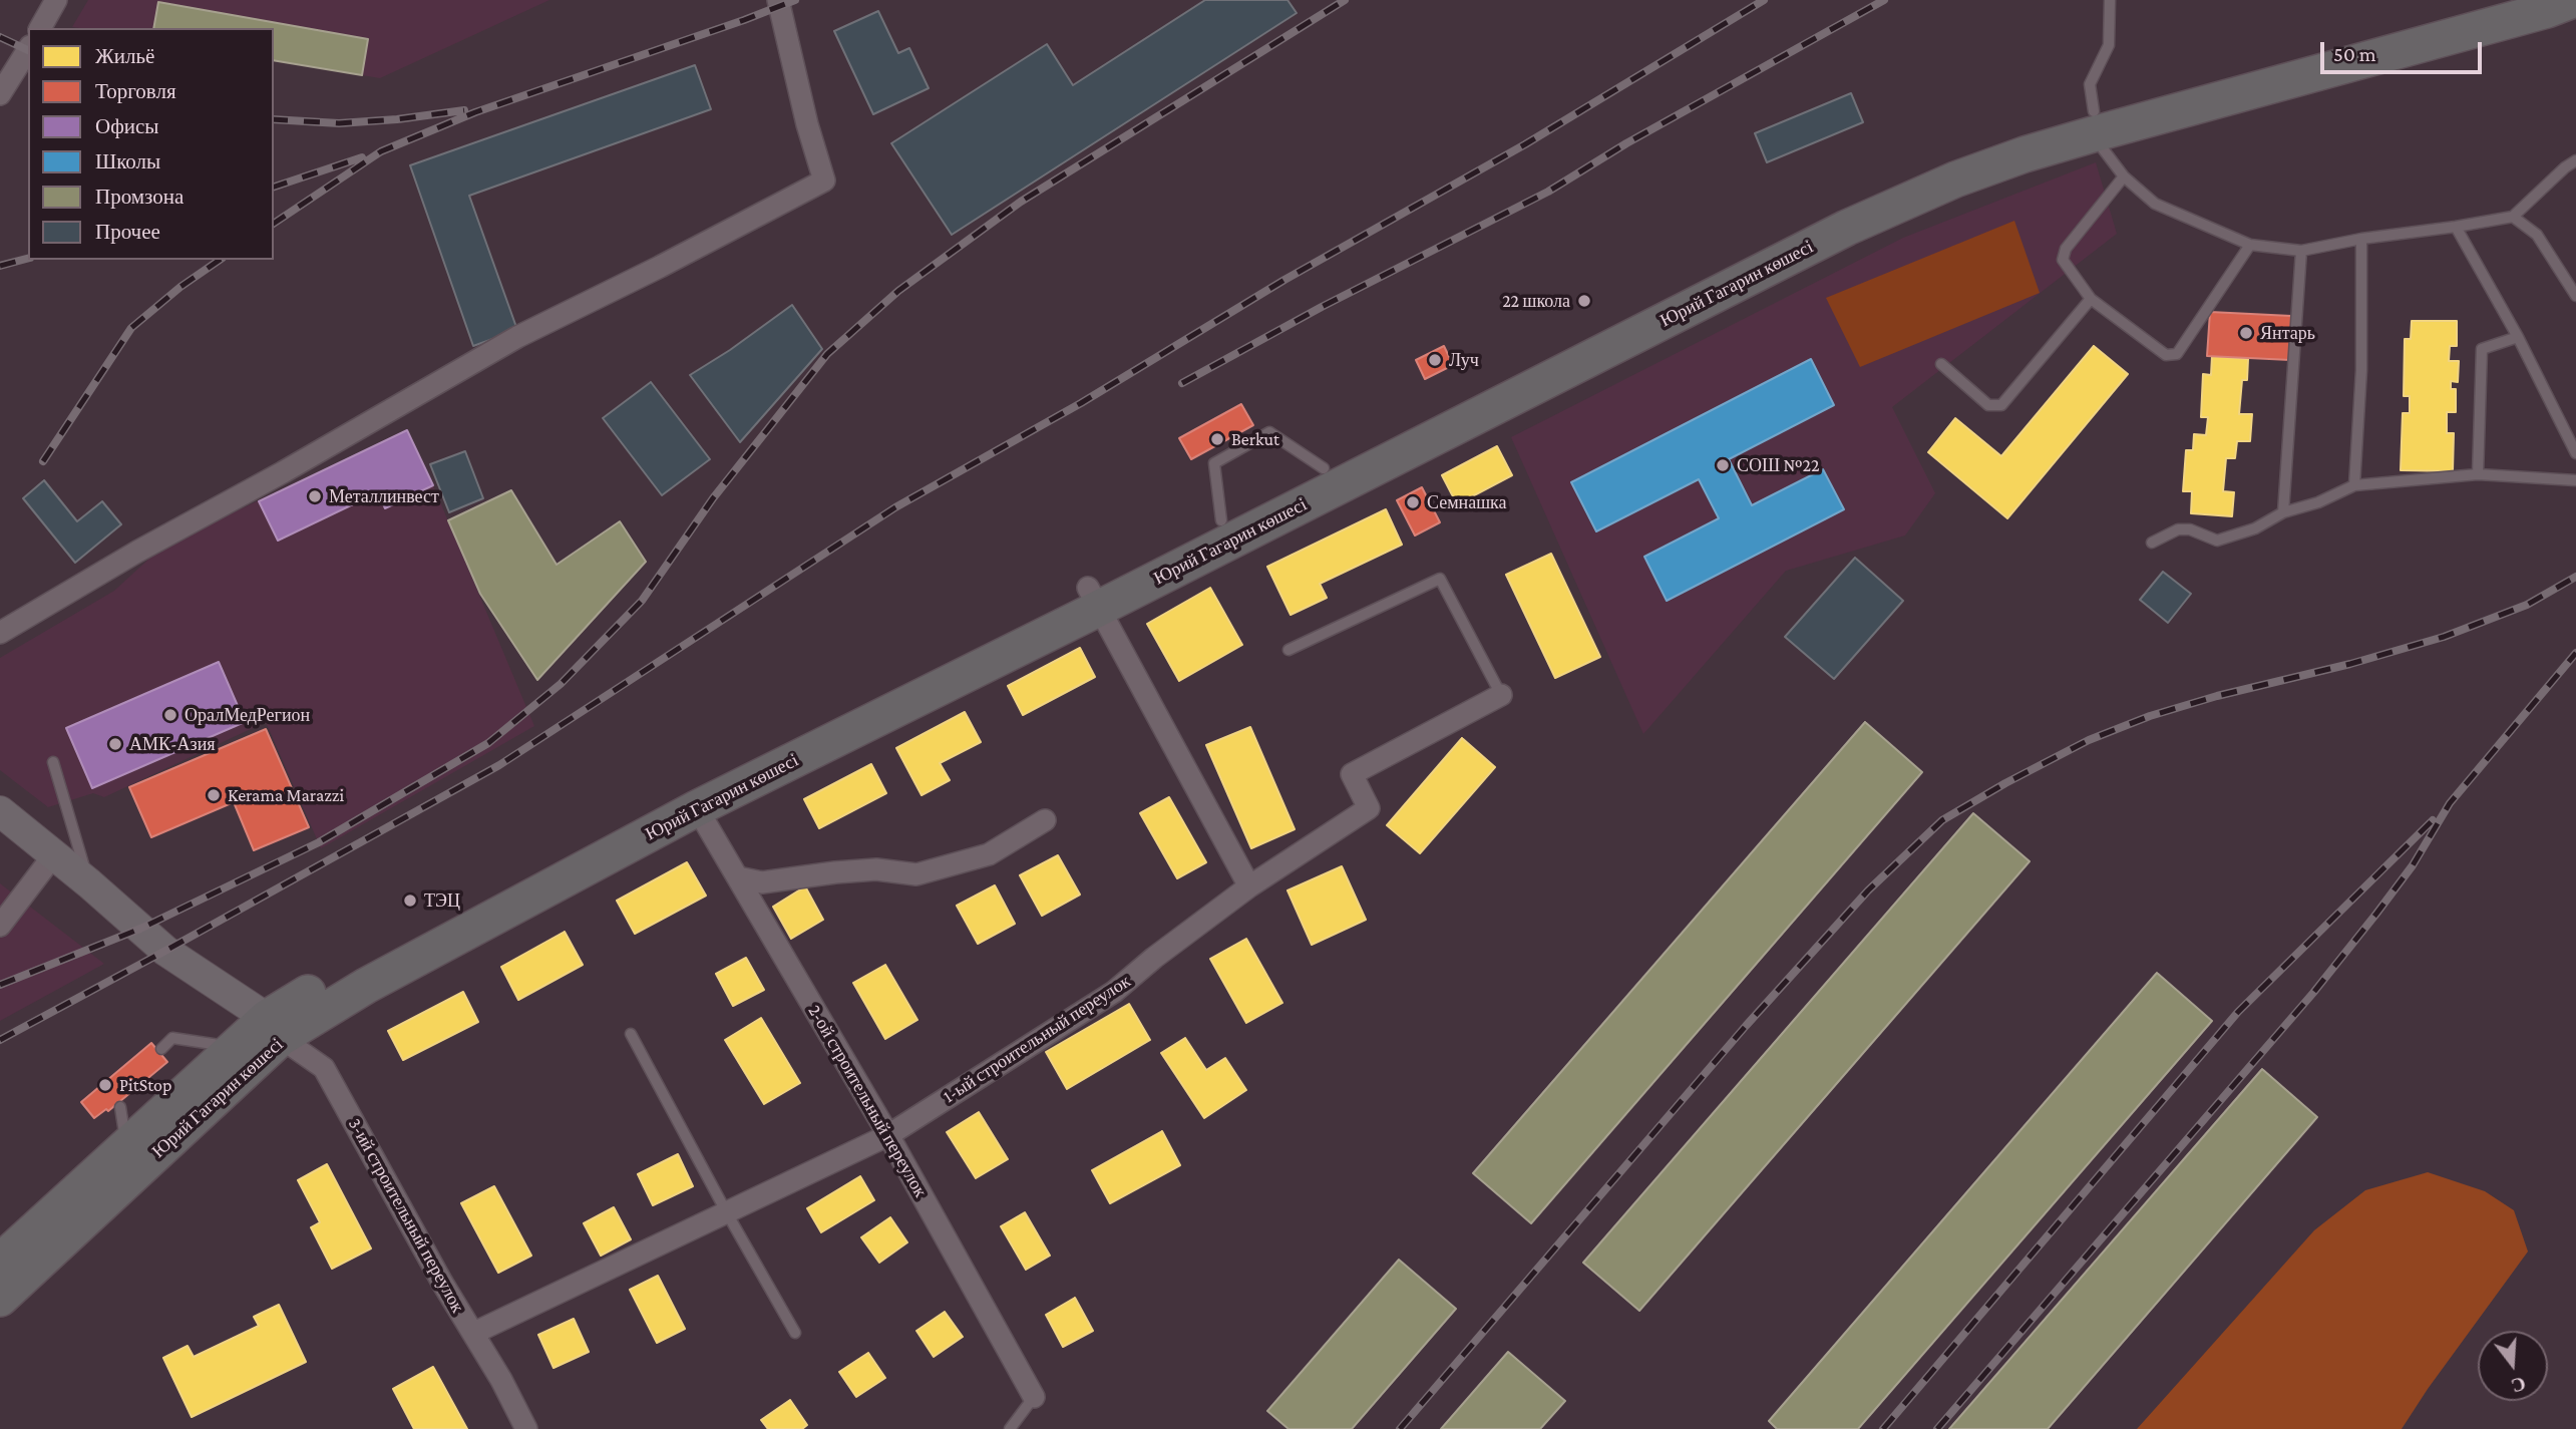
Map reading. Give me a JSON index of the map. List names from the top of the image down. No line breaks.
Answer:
{"streets":{"main road":["Юрий Гагарин көшесі"],"street":["1-ый строительный переулок","2-ой строительный переулок","3-ий строительный переулок"]},"crossings":[["Юрий Гагарин көшесі","2-ой строительный переулок"],["Юрий Гагарин көшесі","3-ий строительный переулок"],["1-ый строительный переулок","2-ой строительный переулок"],["1-ый строительный переулок","3-ий строительный переулок"]],"places":["22 школа","Янтарь","Луч","Berkut","СОШ №22","Металлинвест","Семнашка","ОралМедРегион","АМК-Азия","Kerama Marazzi","ТЭЦ","PitStop"],"legend":["Жильё","Торговля","Офисы","Школы","Промзона","Прочее"],"scale_bar":"50 m","north":"bottom"}
